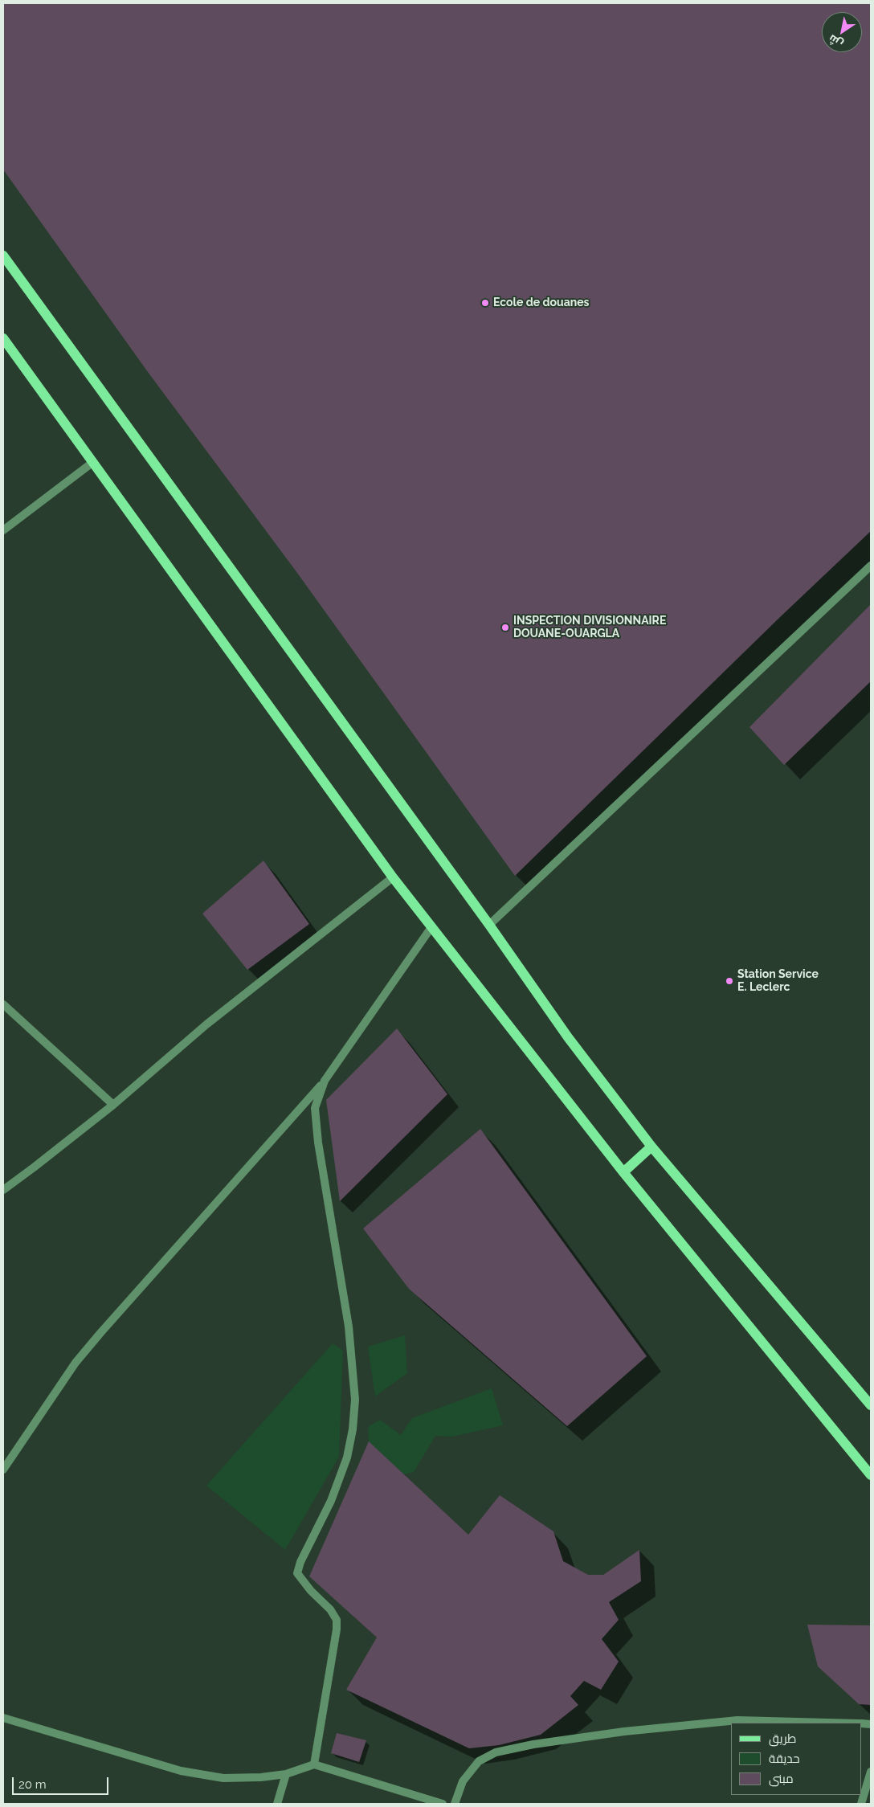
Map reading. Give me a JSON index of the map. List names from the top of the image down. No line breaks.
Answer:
{"places":["Ecole de douanes","INSPECTION DIVISIONNAIRE DOUANE-OUARGLA","Station Service E. Leclerc"],"legend":["طريق","حديقة","مبنى"],"scale_bar":"20 m","north":"bottom left"}
